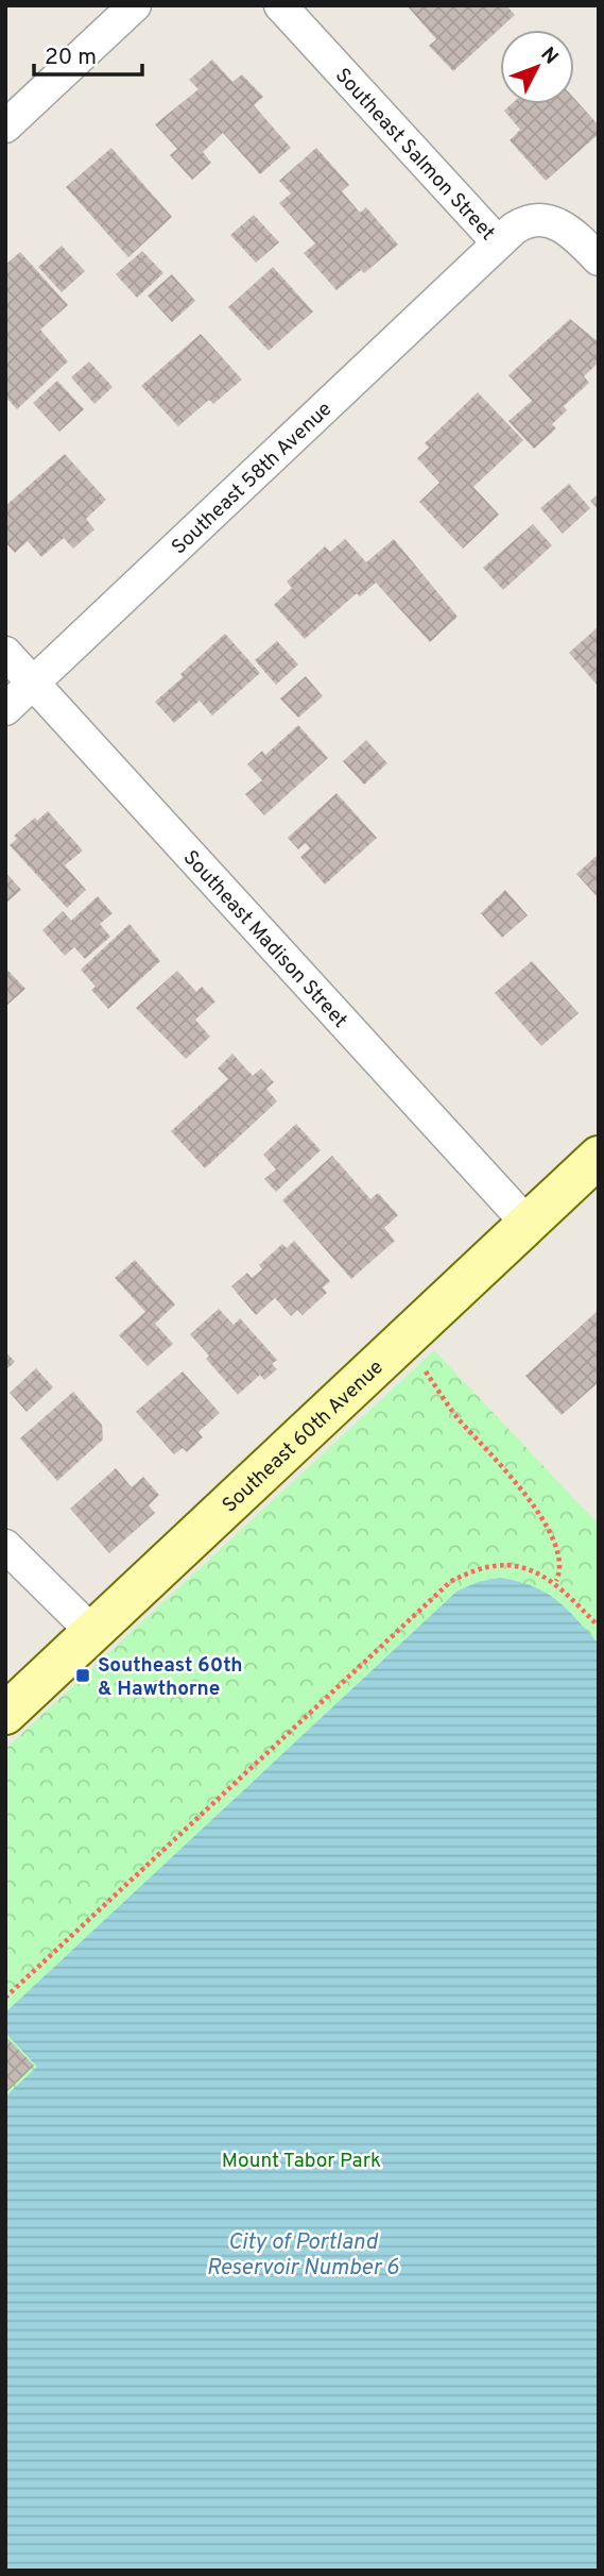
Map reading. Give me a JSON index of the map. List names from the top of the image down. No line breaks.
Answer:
{"streets":{"main road":["Southeast 60th Avenue"],"street":["Southeast Salmon Street","Southeast 58th Avenue","Southeast Madison Street"]},"crossings":[["Southeast Salmon Street","Southeast 58th Avenue"],["Southeast 58th Avenue","Southeast Madison Street"],["Southeast Madison Street","Southeast 60th Avenue"]],"water":["City of Portland Reservoir Number 6"],"parks":["Mount Tabor Park"],"places":{"transit":["Southeast 60th & Hawthorne"]},"scale_bar":"20 m","north":"top right"}
